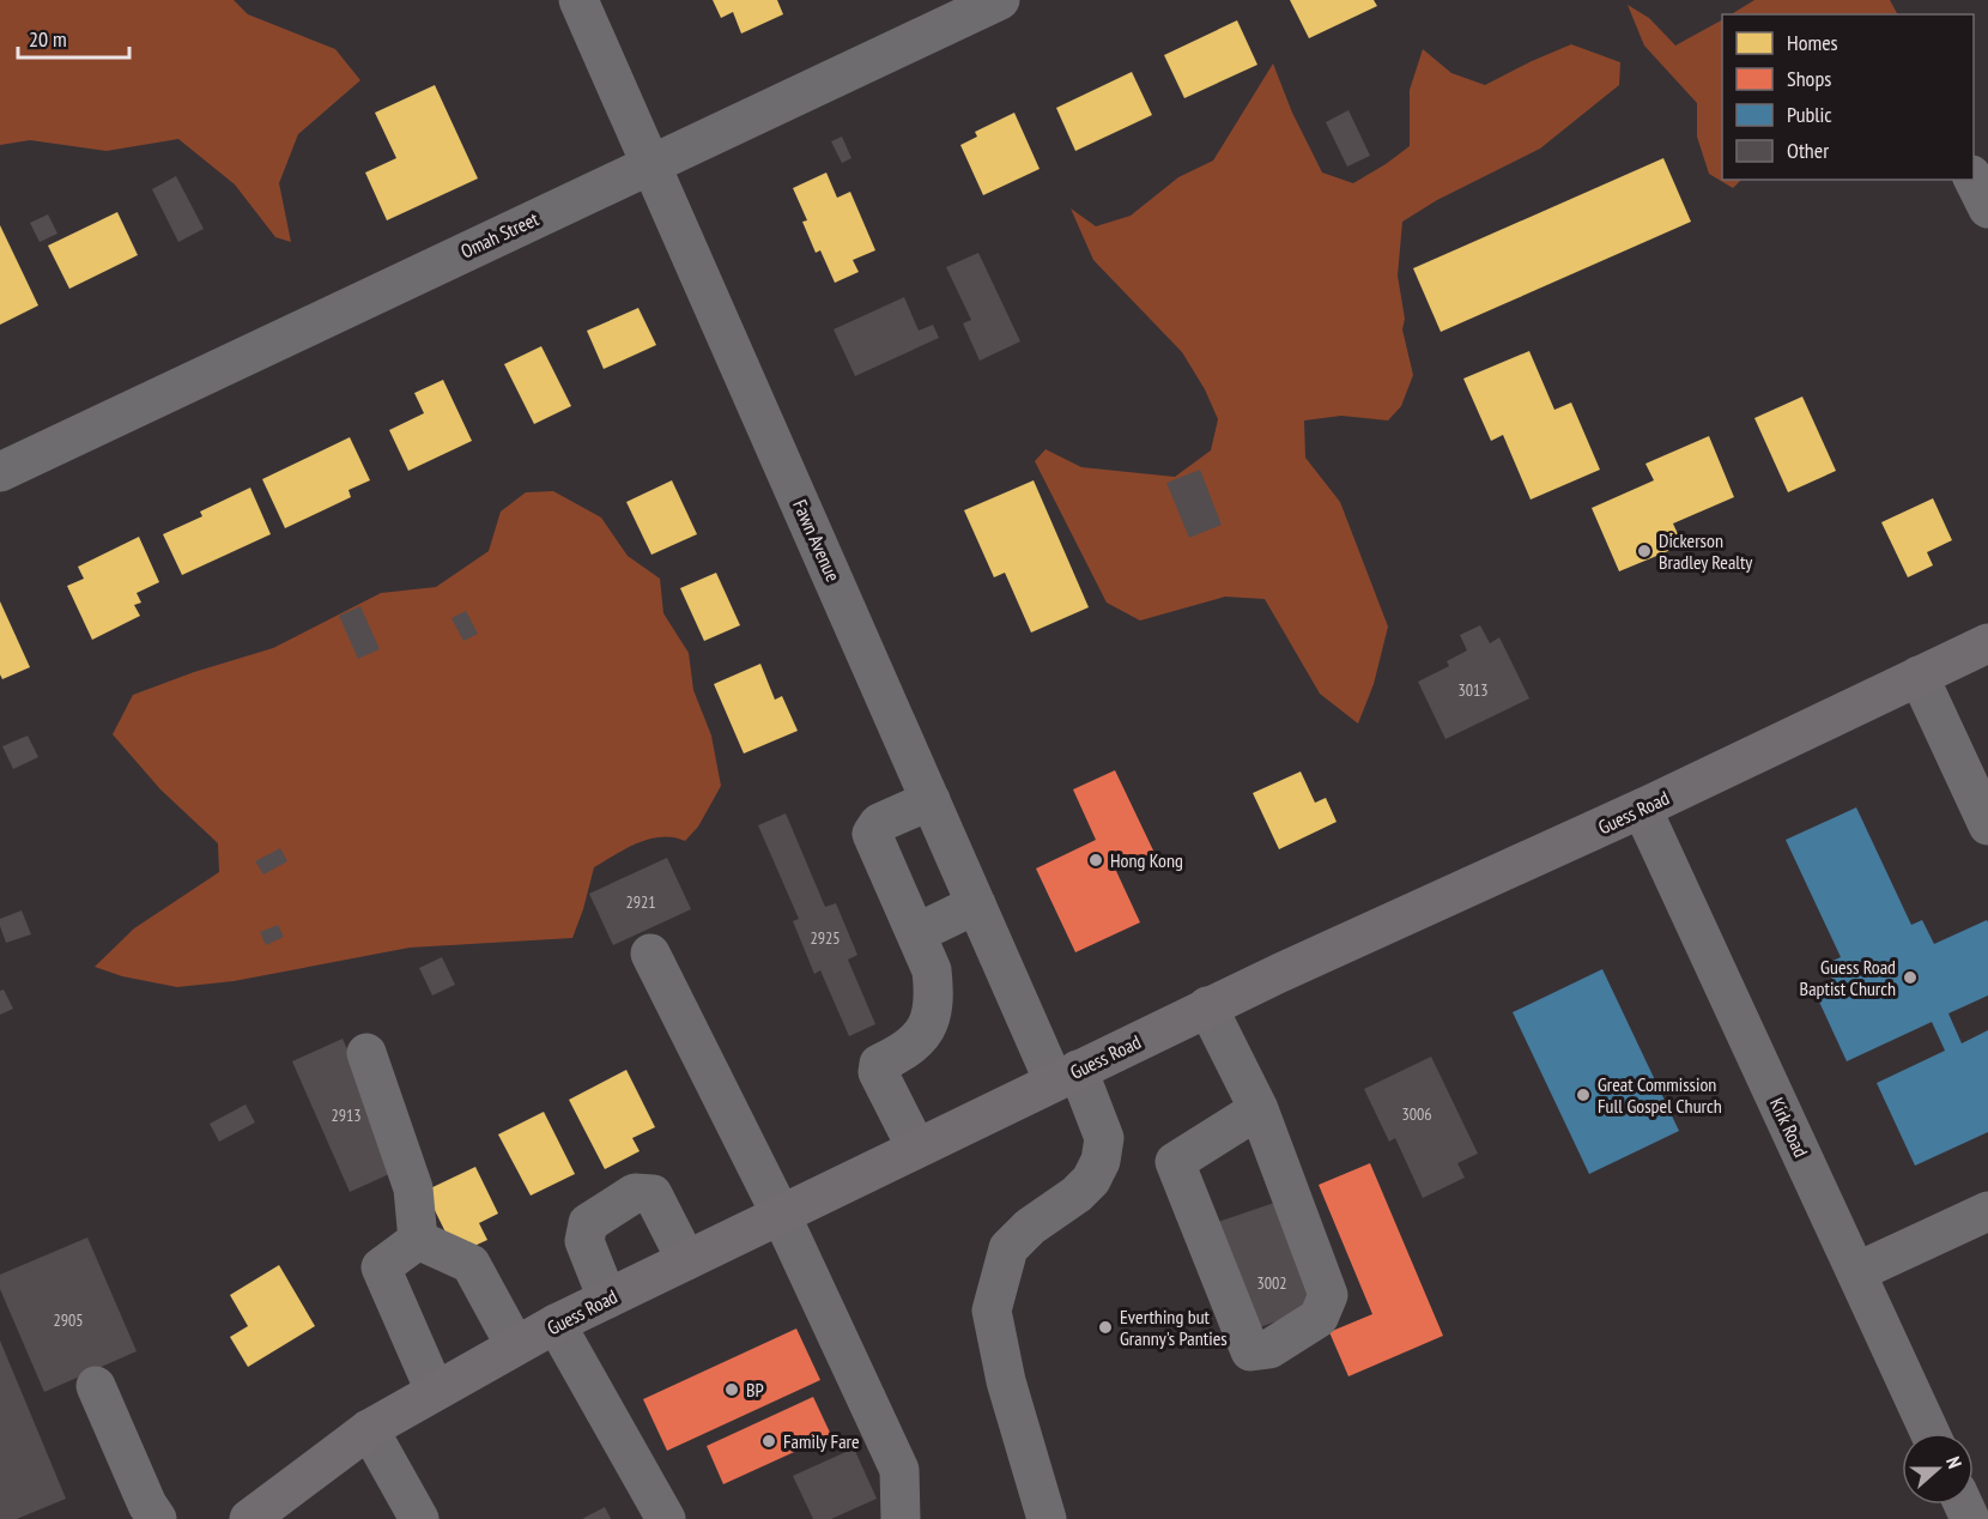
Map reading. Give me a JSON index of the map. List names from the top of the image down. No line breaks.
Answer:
{"streets":{"main road":["Guess Road"],"street":["Omah Street","Fawn Avenue","Kirk Road"]},"crossings":[["Omah Street","Fawn Avenue"],["Fawn Avenue","Guess Road"],["Guess Road","Kirk Road"]],"places":["Dickerson Bradley Realty","Hong Kong","Guess Road Baptist Church","Great Commission Full Gospel Church","Everthing but Granny's Panties","BP","Family Fare"],"house_numbers":["3013","2921","2925","3006","2913","3002","2905"],"legend":["Homes","Shops","Public","Other"],"scale_bar":"20 m","north":"right"}
